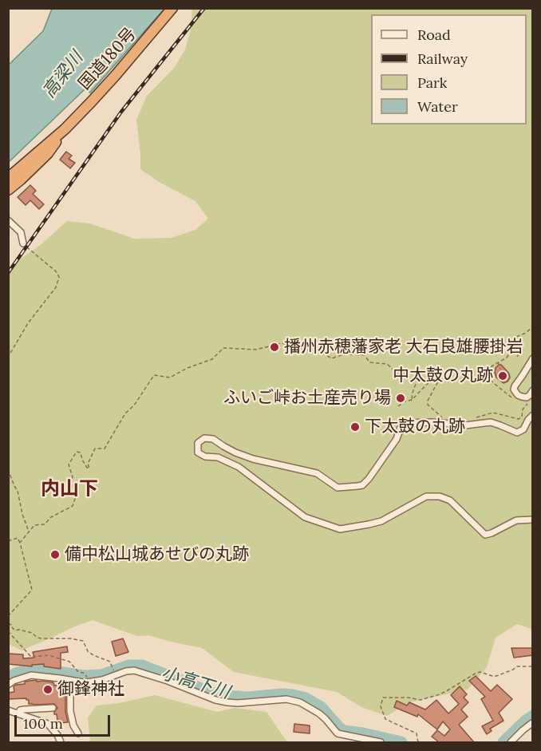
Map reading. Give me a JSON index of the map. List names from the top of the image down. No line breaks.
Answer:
{"streets":{"highway":["国道180号"]},"districts":["内山下"],"water":["高梁川","小高下川"],"places":["播州赤穂藩家老 大石良雄腰掛岩","中太鼓の丸跡","ふいご峠お土産売り場","下太鼓の丸跡","備中松山城あせびの丸跡","御鋒神社"],"legend":["Road","Railway","Park","Water"],"scale_bar":"100 m"}
